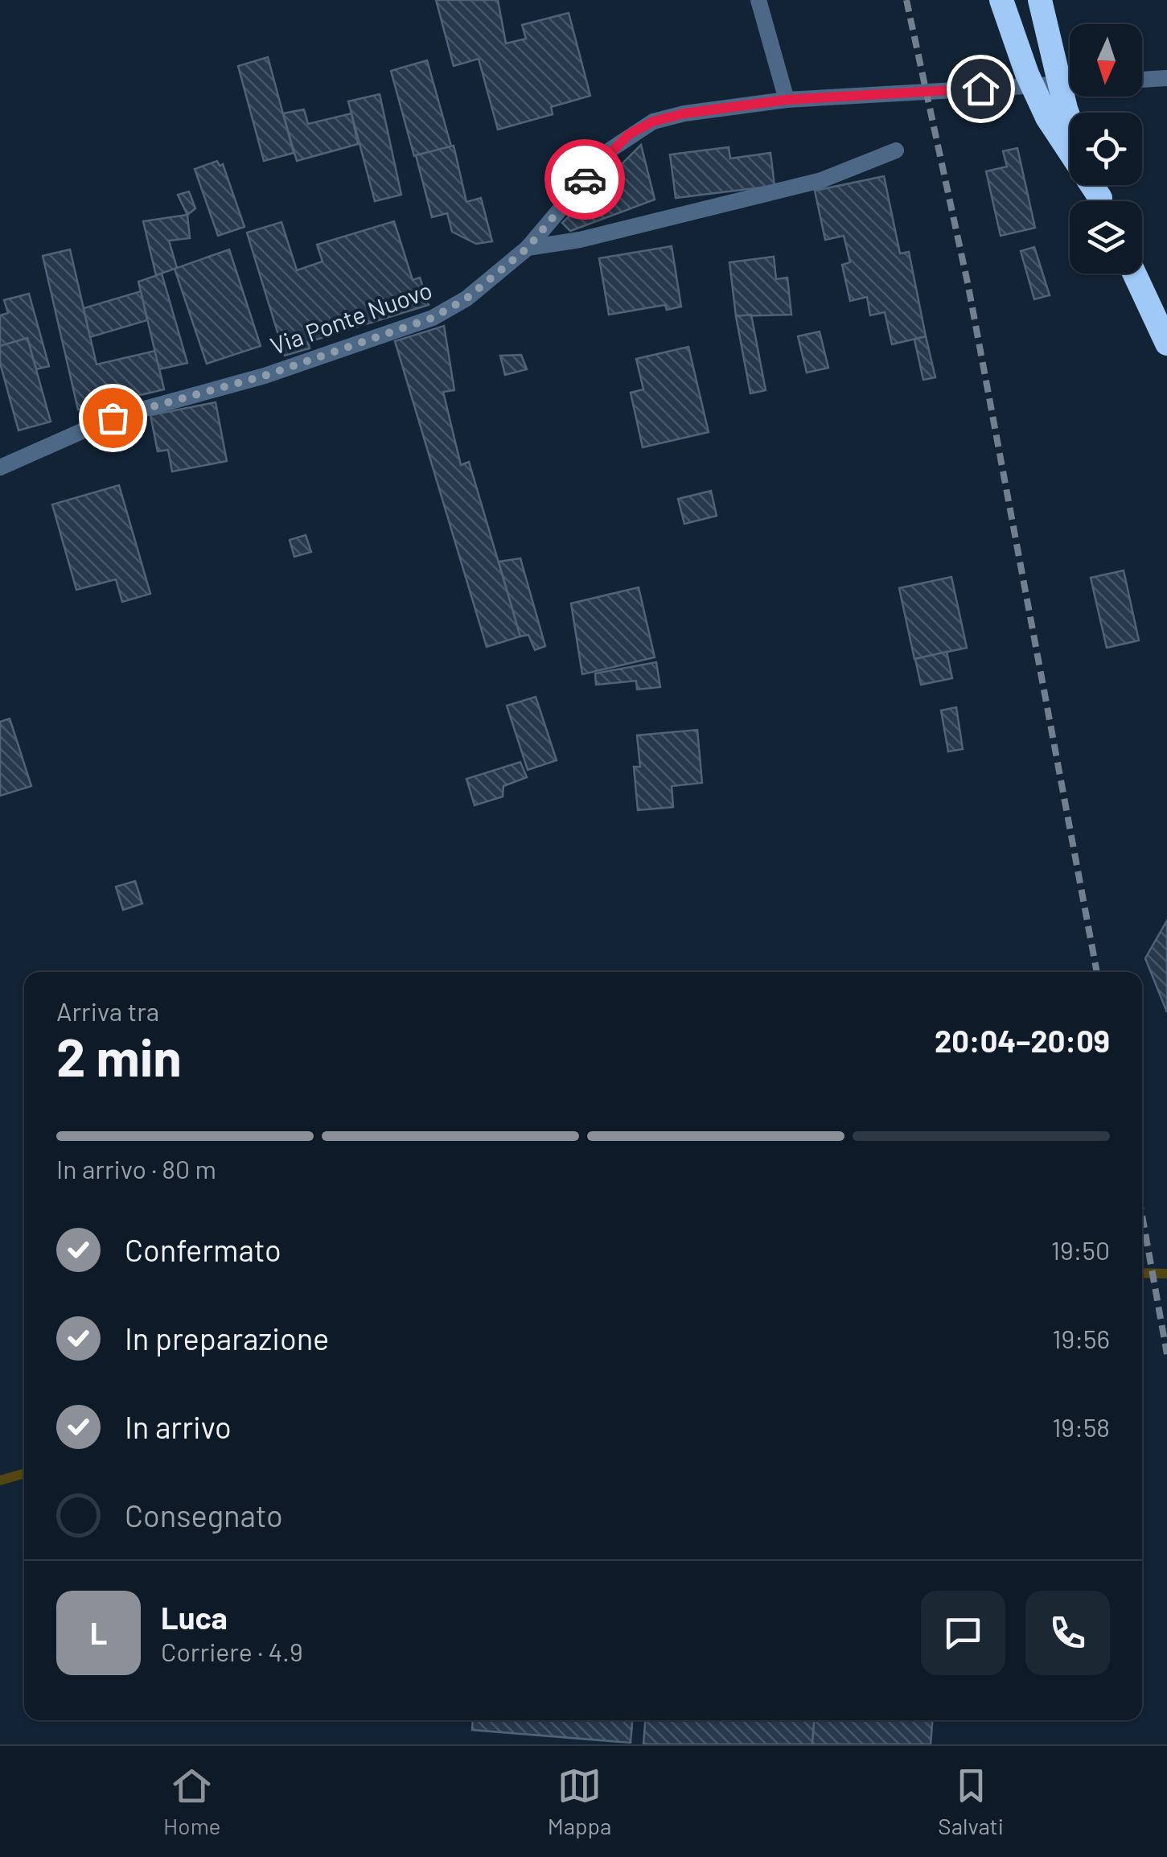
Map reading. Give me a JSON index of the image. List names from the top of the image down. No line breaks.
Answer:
{"streets":{"street":["Via Ponte Nuovo"]},"north":"bottom","page":{"heading":["2 min","Arriva tra","20:04–20:09"],"panel":["Luca","Corriere · 4.9"],"bar":"In arrivo · 80 m","list":[["Confermato","19:50"],["In preparazione","19:56"],["In arrivo","19:58"],"Consegnato"],"round":"L","tabs":["Home","Mappa","Salvati"]}}
